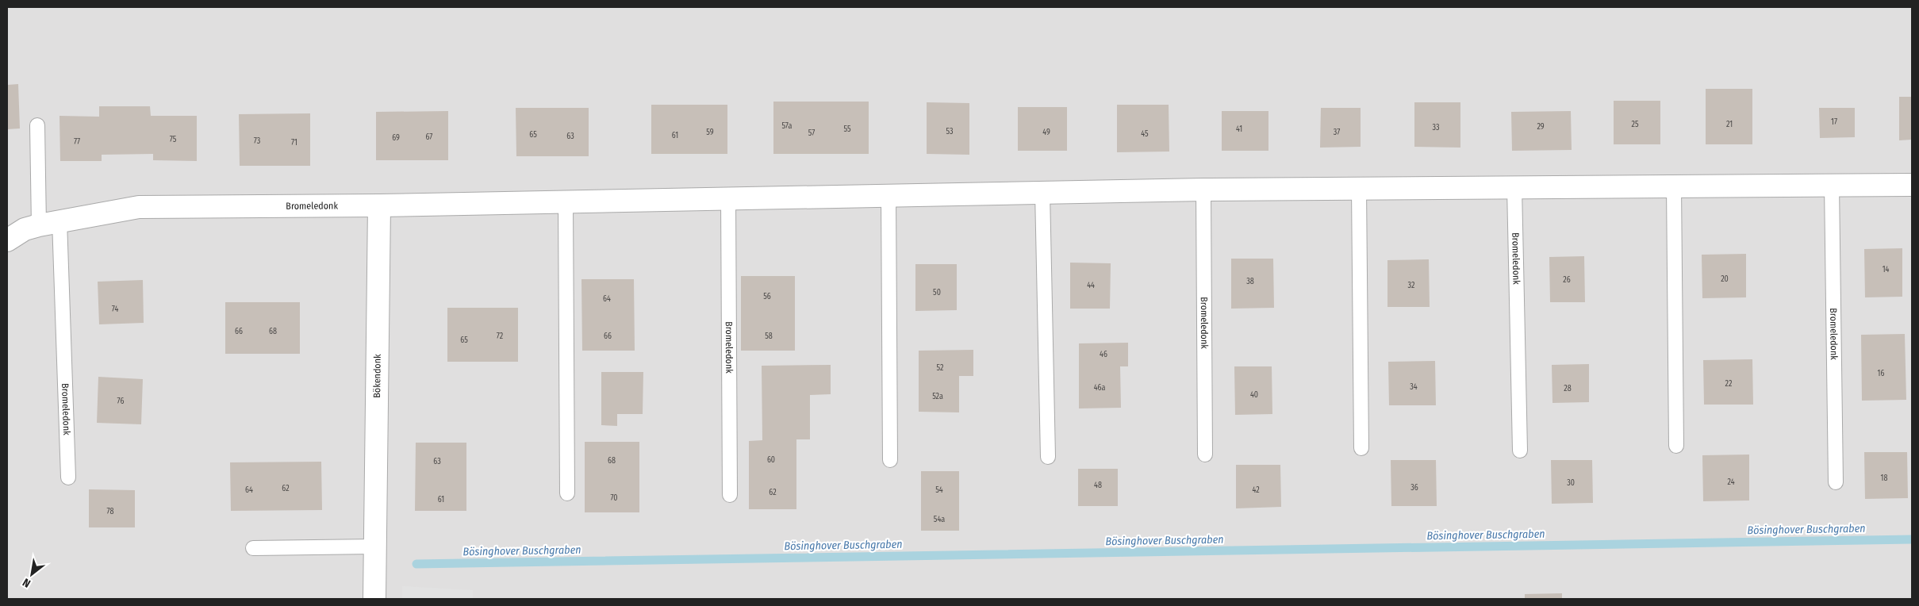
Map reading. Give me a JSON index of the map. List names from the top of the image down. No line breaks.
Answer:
{"streets":{"street":["Bromeledonk","Bökendonk"]},"crossings":[["Bromeledonk","Bökendonk"]],"water":["Bösinghover Buschgraben"],"house_numbers":["17","25","21","57a","29","33","55","41","53","59","49","37","57","45","65","61","63","67","69","75","73","77","71","14","20","26","38","44","32","50","56","64","74","66","68","72","66","58","65","46","52","16","22","34","46a","28","40","52a","76","60","68","63","18","24","30","48","36","62","64","54","42","62","70","61","78","54a"],"north":"bottom left"}
